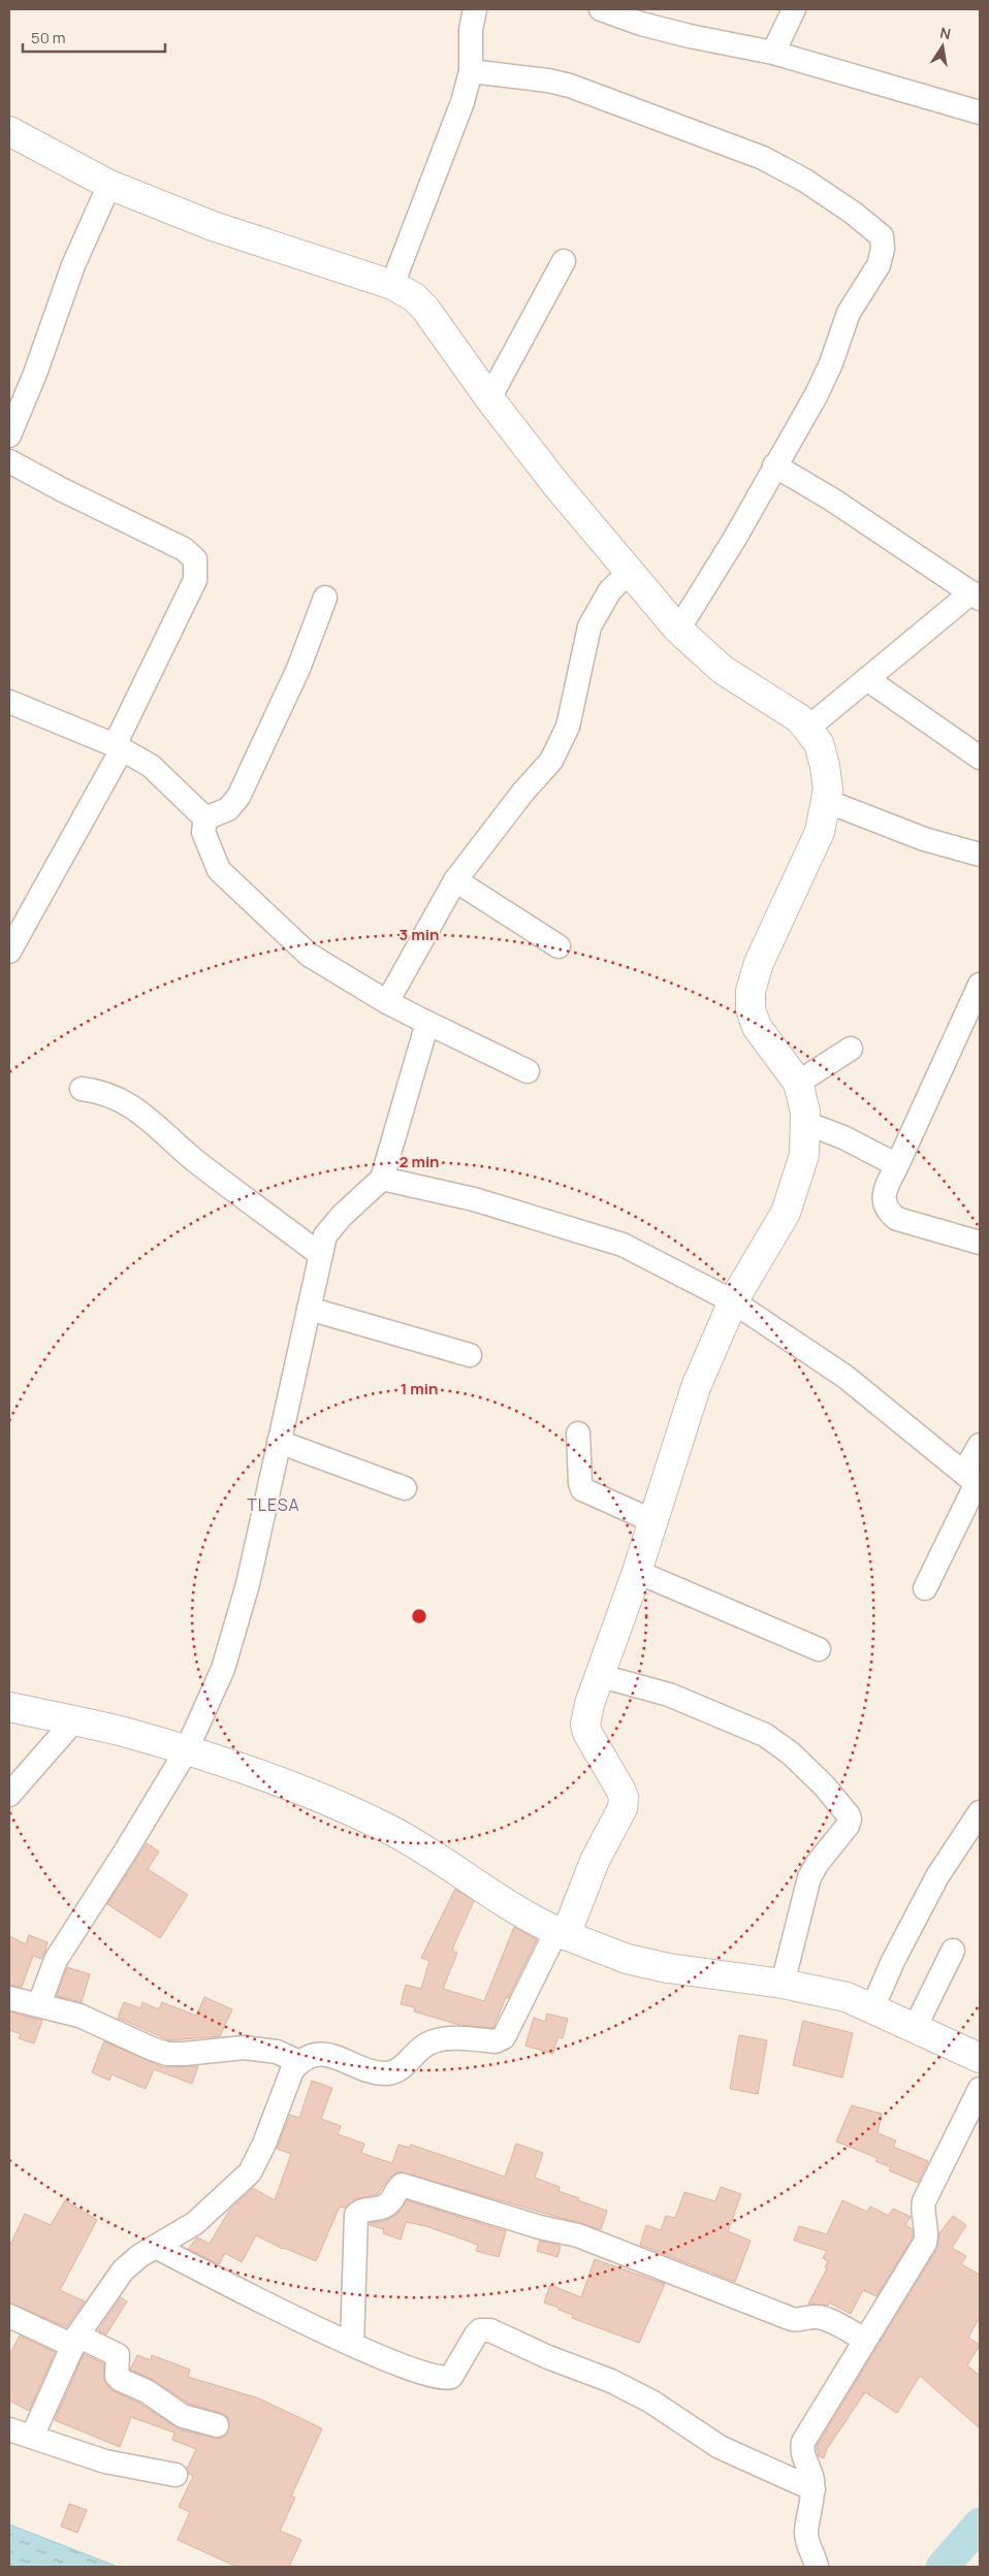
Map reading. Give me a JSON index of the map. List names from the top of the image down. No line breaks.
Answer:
{"districts":["TLESA"],"scale_bar":"50 m","north":"top","rings":["3 min","2 min","1 min"]}
